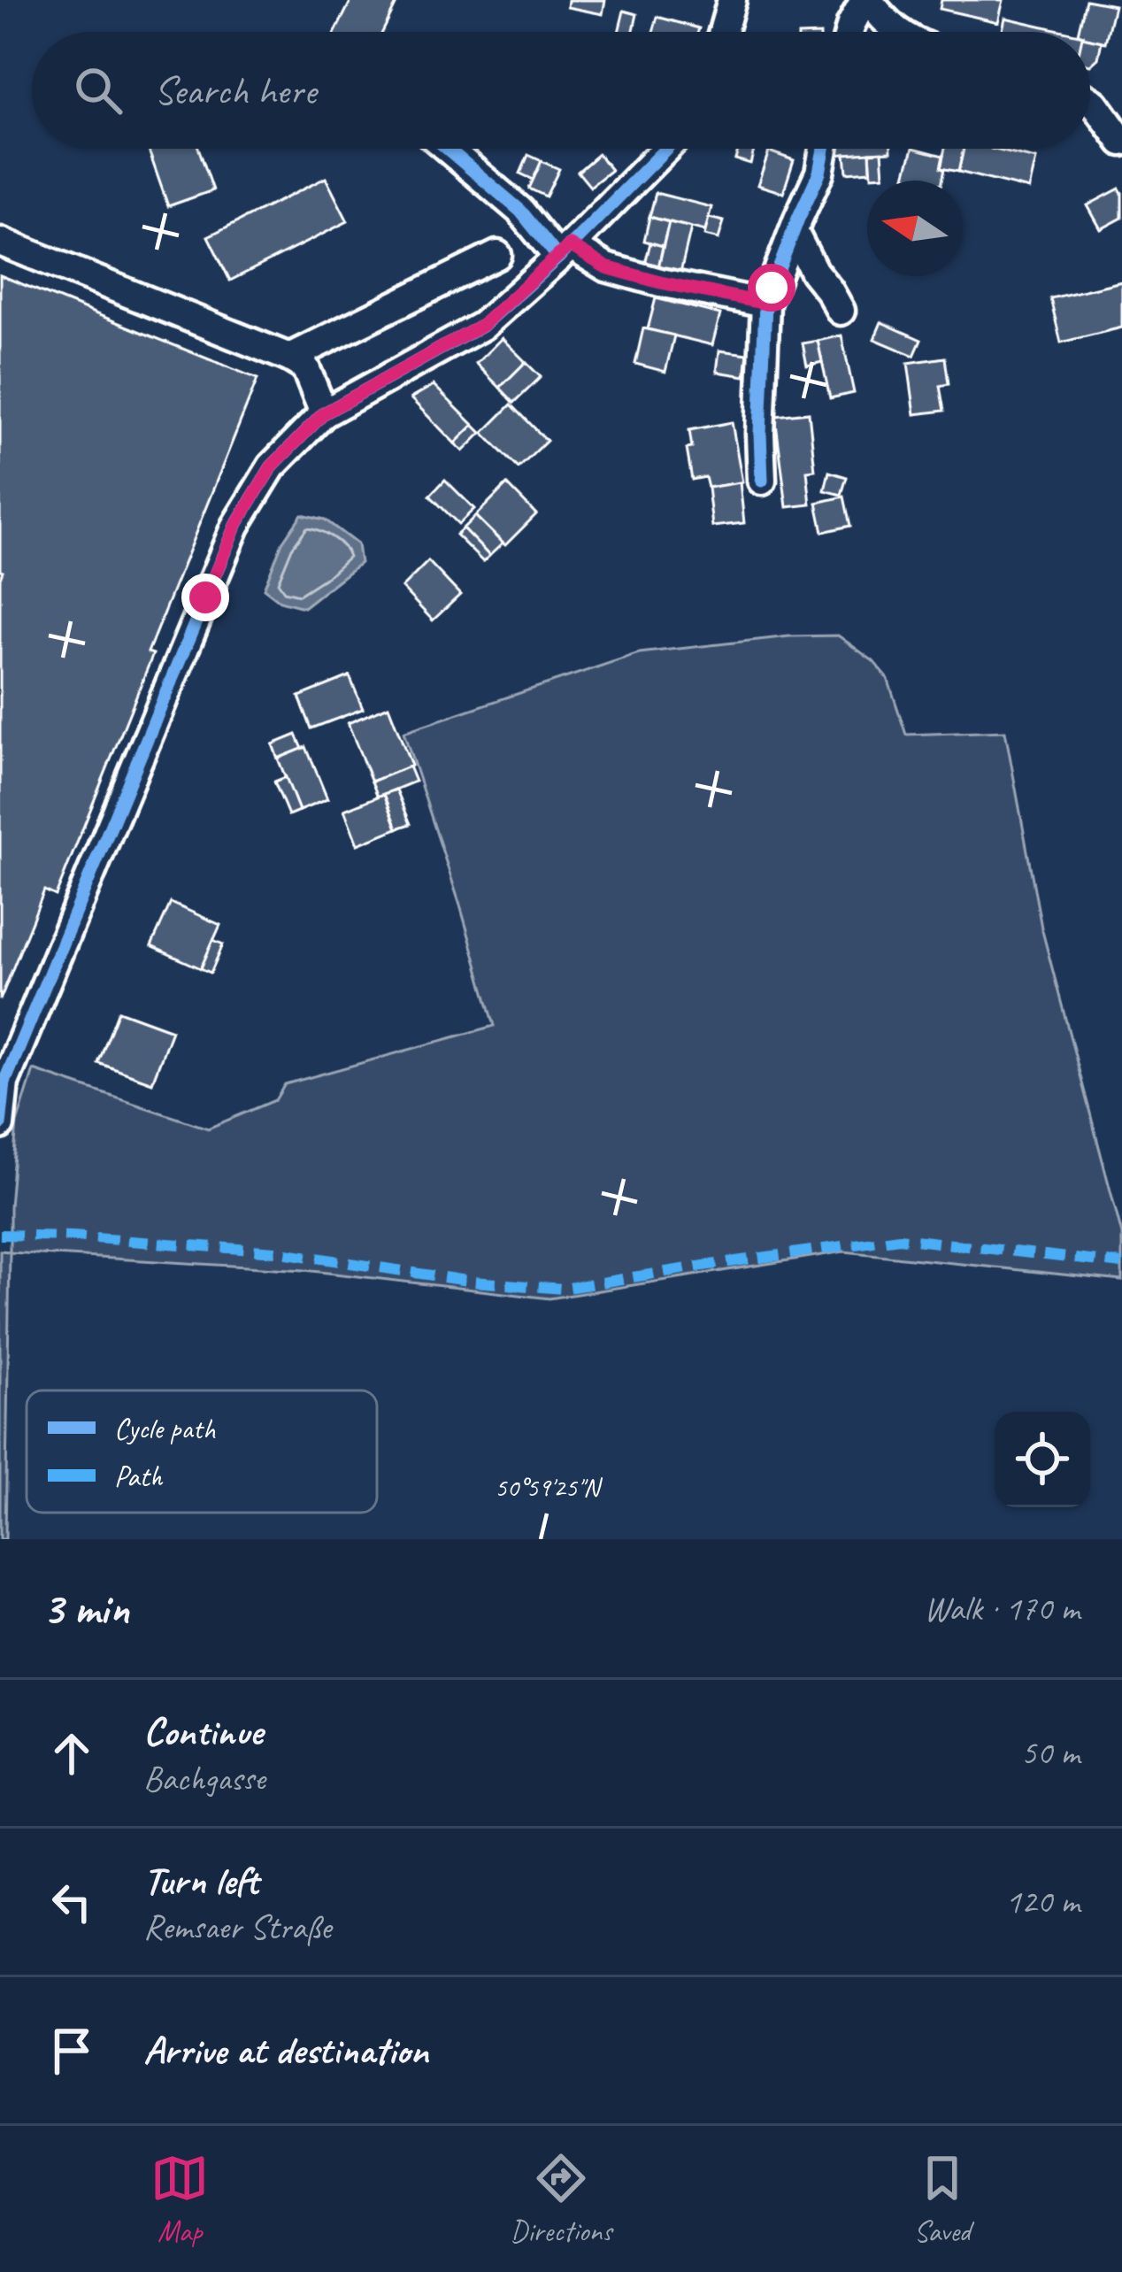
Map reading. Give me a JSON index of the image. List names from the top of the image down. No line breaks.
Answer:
{"legend":["Cycle path","Path"],"north":"left","page":{"search":"Search here","heading":["3 min","Walk · 170 m"],"list":[["Continue","Bachgasse","50 m"],["Turn left","Remsaer Straße","120 m"],"Arrive at destination"],"nav":["Map","Directions","Saved"]},"coordinates":["50°59'25\"N"]}
